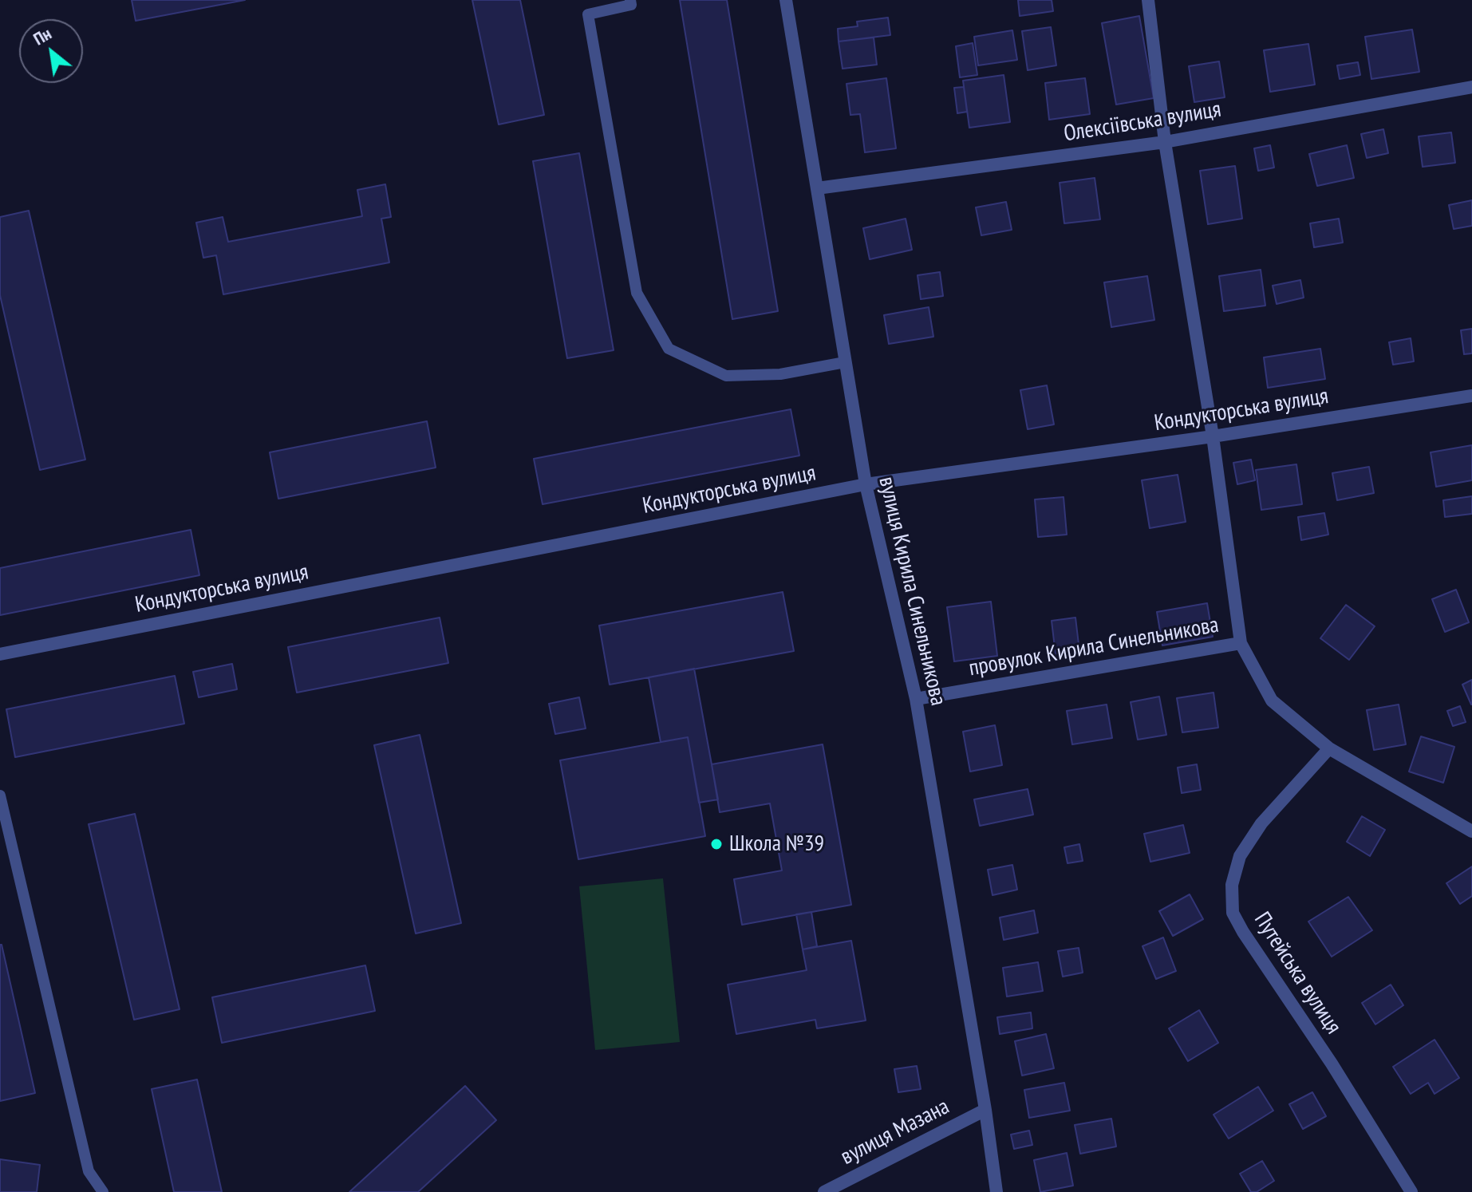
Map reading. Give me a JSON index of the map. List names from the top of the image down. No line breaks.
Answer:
{"streets":{"street":["Олексіївська вулиця","Кондукторська вулиця","вулиця Кирила Синельникова","провулок Кирила Синельникова","Путейська вулиця","вулиця Мазана"]},"crossings":[["Олексіївська вулиця","вулиця Кирила Синельникова"],["Кондукторська вулиця","вулиця Кирила Синельникова"],["вулиця Кирила Синельникова","провулок Кирила Синельникова"],["вулиця Кирила Синельникова","вулиця Мазана"]],"places":["Школа №39"],"north":"top left"}
